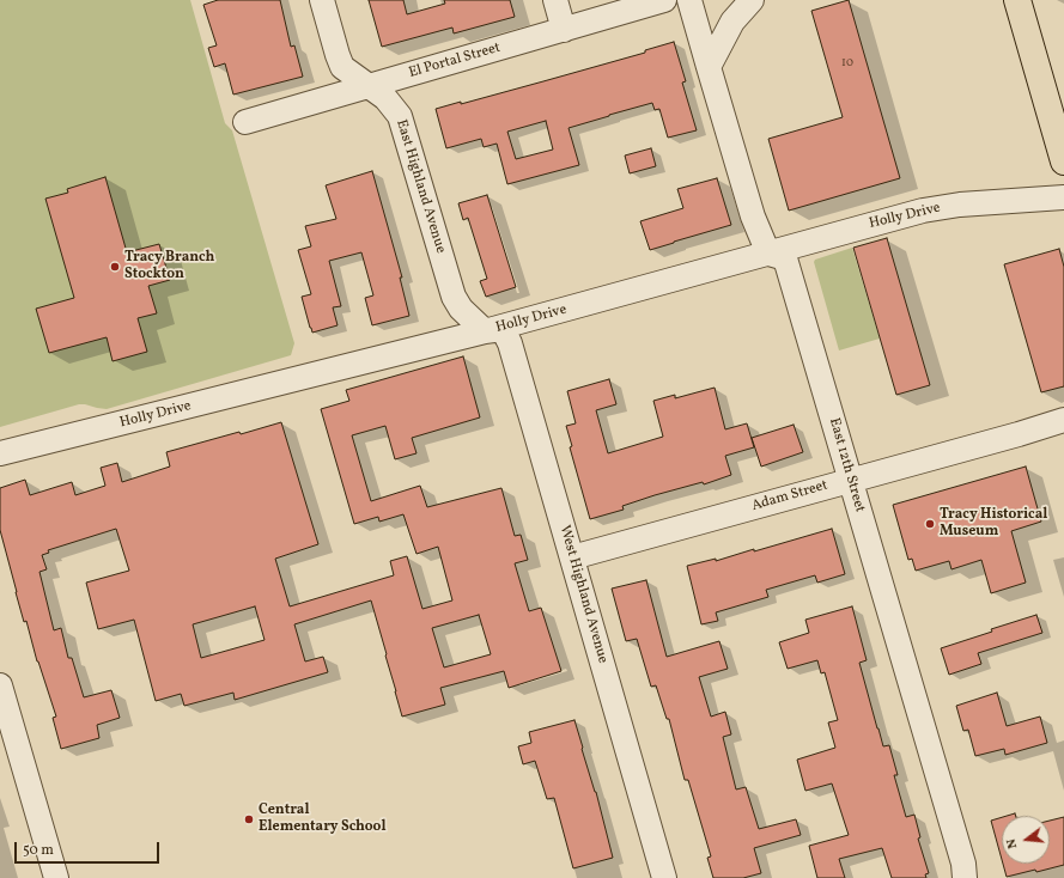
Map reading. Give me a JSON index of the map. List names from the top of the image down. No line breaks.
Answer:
{"streets":{"street":["El Portal Street","East Highland Avenue","Holly Drive","East 12th Street","Adam Street","West Highland Avenue"]},"crossings":[["El Portal Street","East Highland Avenue"],["East Highland Avenue","Holly Drive"],["East Highland Avenue","West Highland Avenue"],["Holly Drive","East 12th Street"],["Holly Drive","West Highland Avenue"],["East 12th Street","Adam Street"],["Adam Street","West Highland Avenue"]],"places":["Tracy Branch Stockton","Tracy Historical Museum","Central Elementary School"],"house_numbers":["10"],"scale_bar":"50 m","north":"left"}
